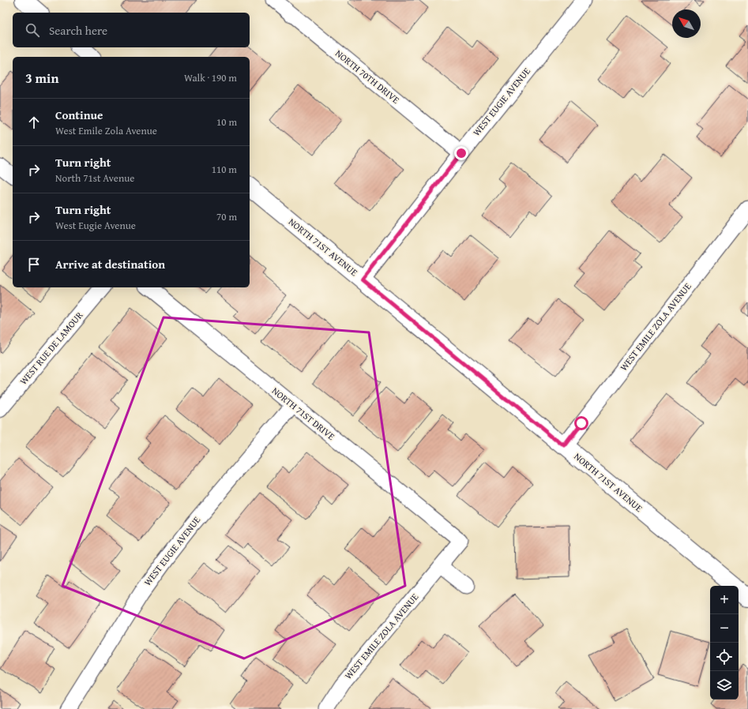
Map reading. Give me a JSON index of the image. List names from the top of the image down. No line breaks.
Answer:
{"streets":{"street":["NORTH 70TH DRIVE","WEST EUGIE AVENUE","NORTH 71ST AVENUE","WEST EMILE ZOLA AVENUE","WEST RUE DE LAMOUR","NORTH 71ST DRIVE"]},"crossings":[["NORTH 70TH DRIVE","WEST EUGIE AVENUE"],["WEST EUGIE AVENUE","NORTH 71ST AVENUE"],["WEST EUGIE AVENUE","NORTH 71ST DRIVE"],["NORTH 71ST AVENUE","WEST EMILE ZOLA AVENUE"],["WEST EMILE ZOLA AVENUE","NORTH 71ST DRIVE"]],"north":"top left","page":{"search":"Search here","heading":["3 min","Walk · 190 m"],"list":[["Continue","West Emile Zola Avenue","10 m"],["Turn right","North 71st Avenue","110 m"],["Turn right","West Eugie Avenue","70 m"],"Arrive at destination"],"map_buttons":["+","−"]}}
